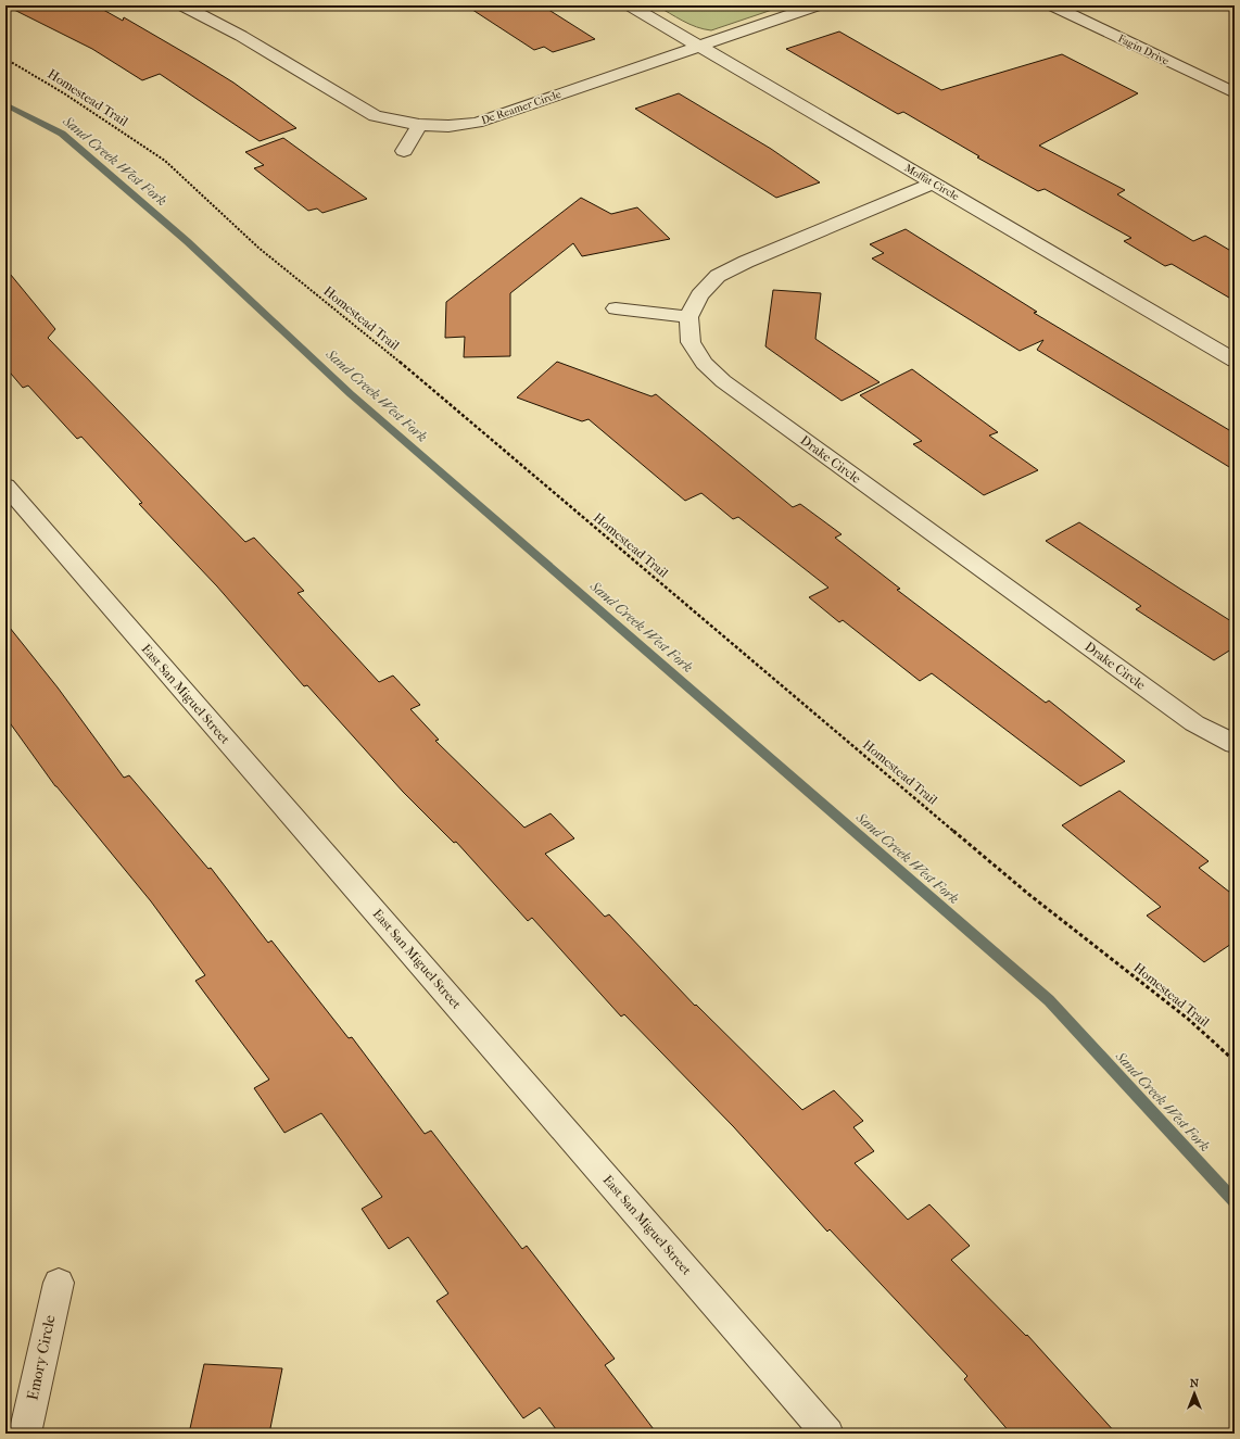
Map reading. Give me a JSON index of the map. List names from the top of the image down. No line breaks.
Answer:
{"streets":{"street":["Fagin Drive","De Reamer Circle","Moffat Circle","Drake Circle","East San Miguel Street","Emory Circle"],"path":["Homestead Trail"]},"crossings":[["De Reamer Circle","Moffat Circle"]],"water":["Sand Creek West Fork"],"north":"top"}
